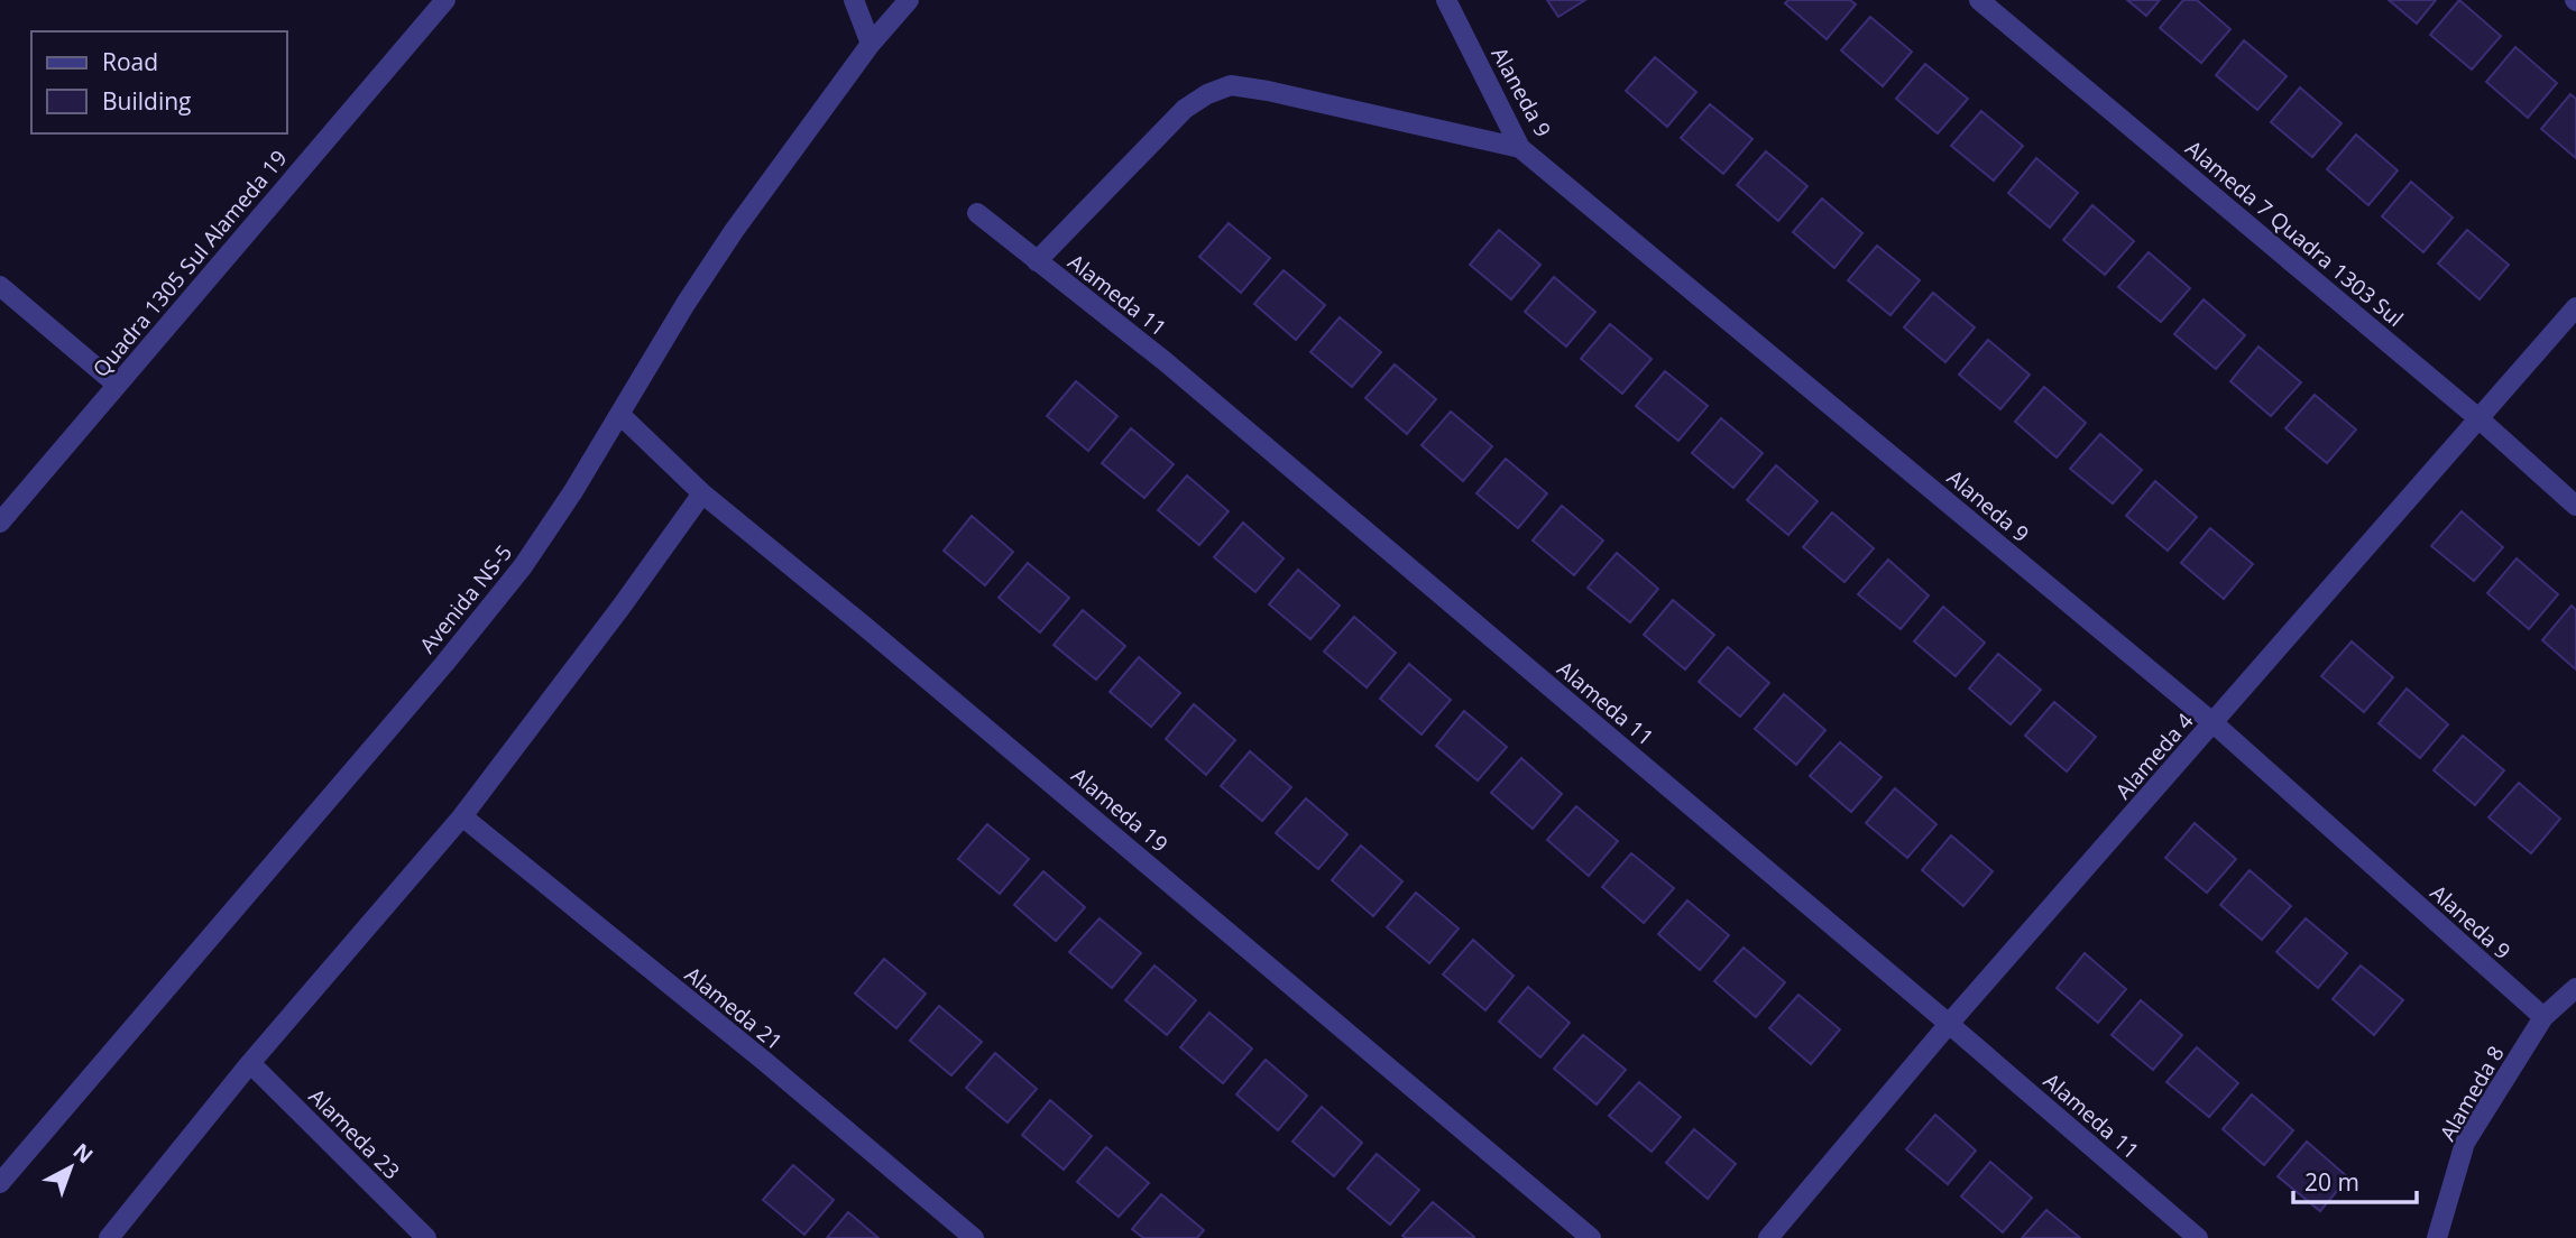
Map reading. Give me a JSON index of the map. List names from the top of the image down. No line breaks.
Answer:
{"streets":{"street":["Alaneda 9","Alameda 7 Quadra 1303 Sul","Quadra 1305 Sul Alameda 19","Alameda 11","Avenida NS-5","Alameda 4","Alameda 19","Alameda 21","Alameda 8","Alameda 23"]},"crossings":[["Alaneda 9","Alameda 4"],["Alaneda 9","Alameda 8"],["Alameda 7 Quadra 1303 Sul","Alameda 4"],["Alameda 11","Alameda 4"],["Avenida NS-5","Alameda 19"]],"legend":["Road","Building"],"scale_bar":"20 m","north":"top right"}
